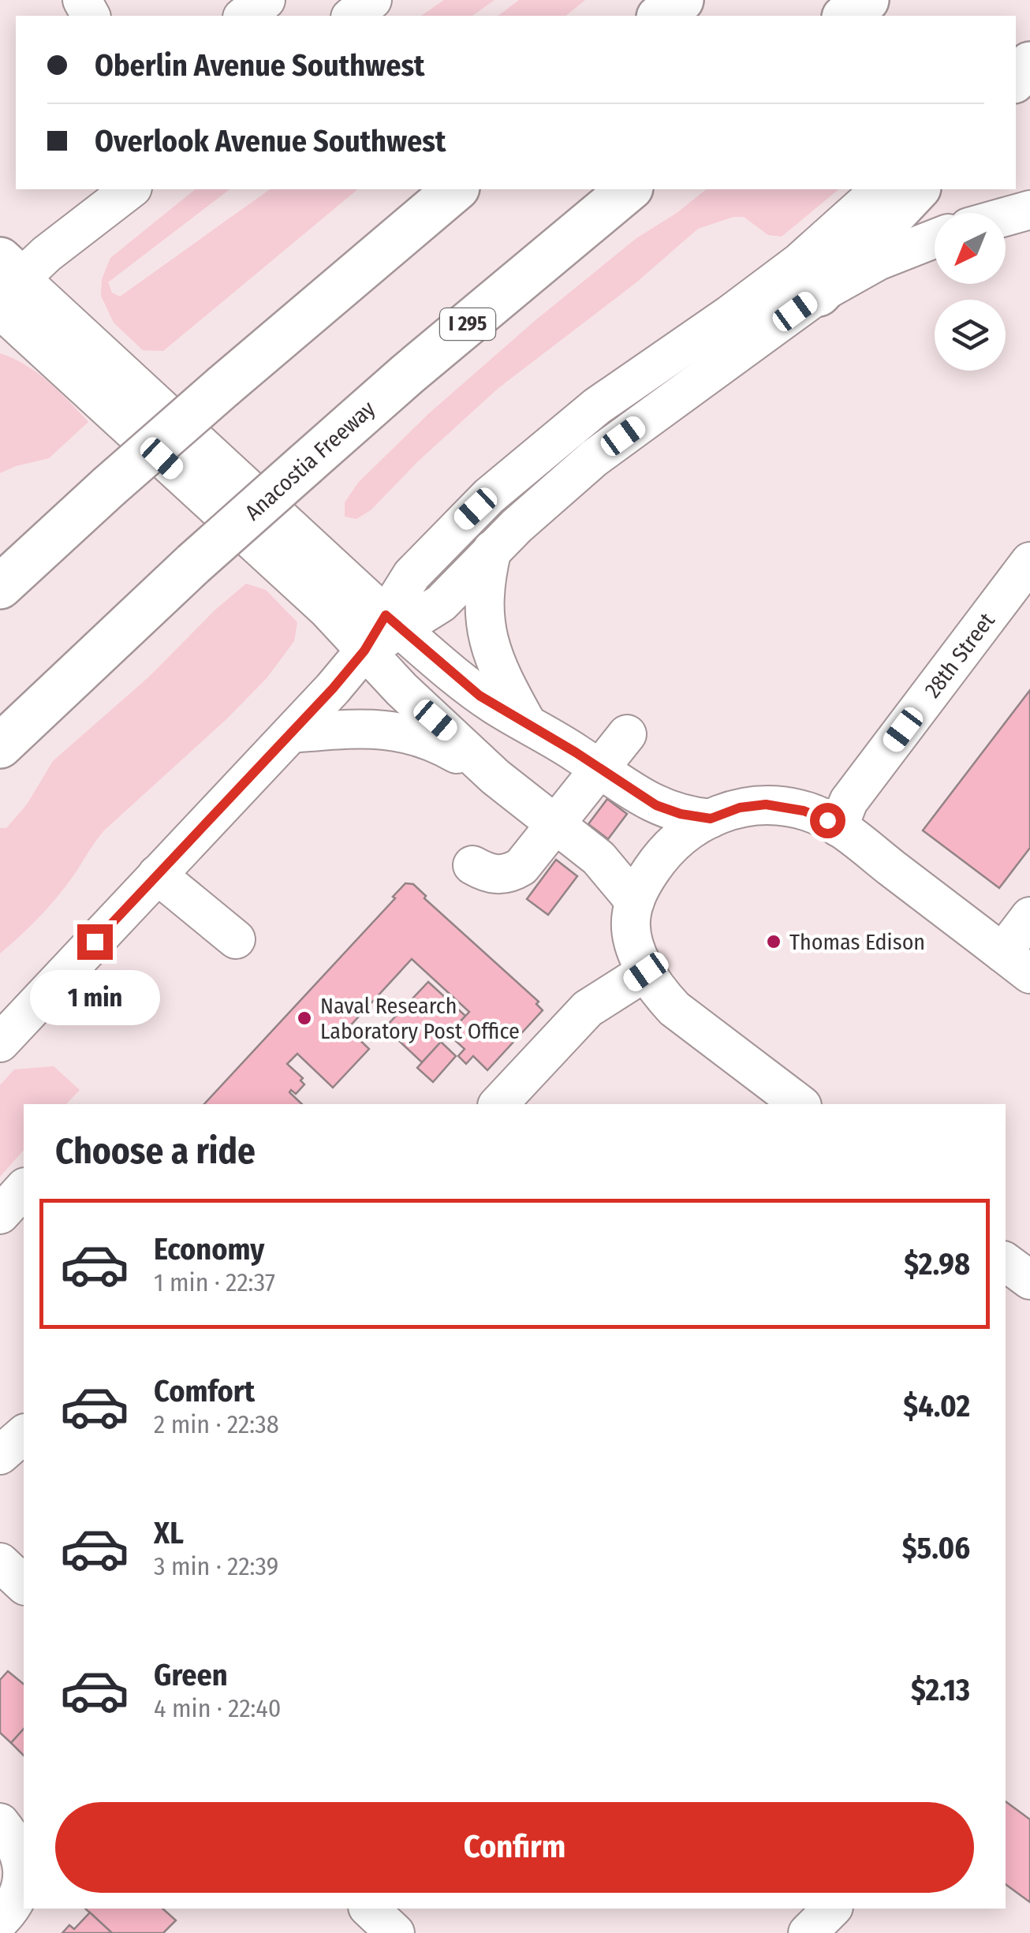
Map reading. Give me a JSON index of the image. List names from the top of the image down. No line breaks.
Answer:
{"streets":{"highway":["I 295","Anacostia Freeway"],"street":["28th Street"]},"places":["Thomas Edison","Naval Research Laboratory Post Office"],"north":"bottom left","page":{"banner":["Oberlin Avenue Southwest","Overlook Avenue Southwest"],"bubble":"1 min","heading":"Choose a ride","list":[{"name":"Economy","note":"1 min · 22:37","value":"$2.98"},{"name":"Comfort","note":"2 min · 22:38","value":"$4.02"},{"name":"XL","note":"3 min · 22:39","value":"$5.06"},{"name":"Green","note":"4 min · 22:40","value":"$2.13"}],"buttons":"Confirm"}}
